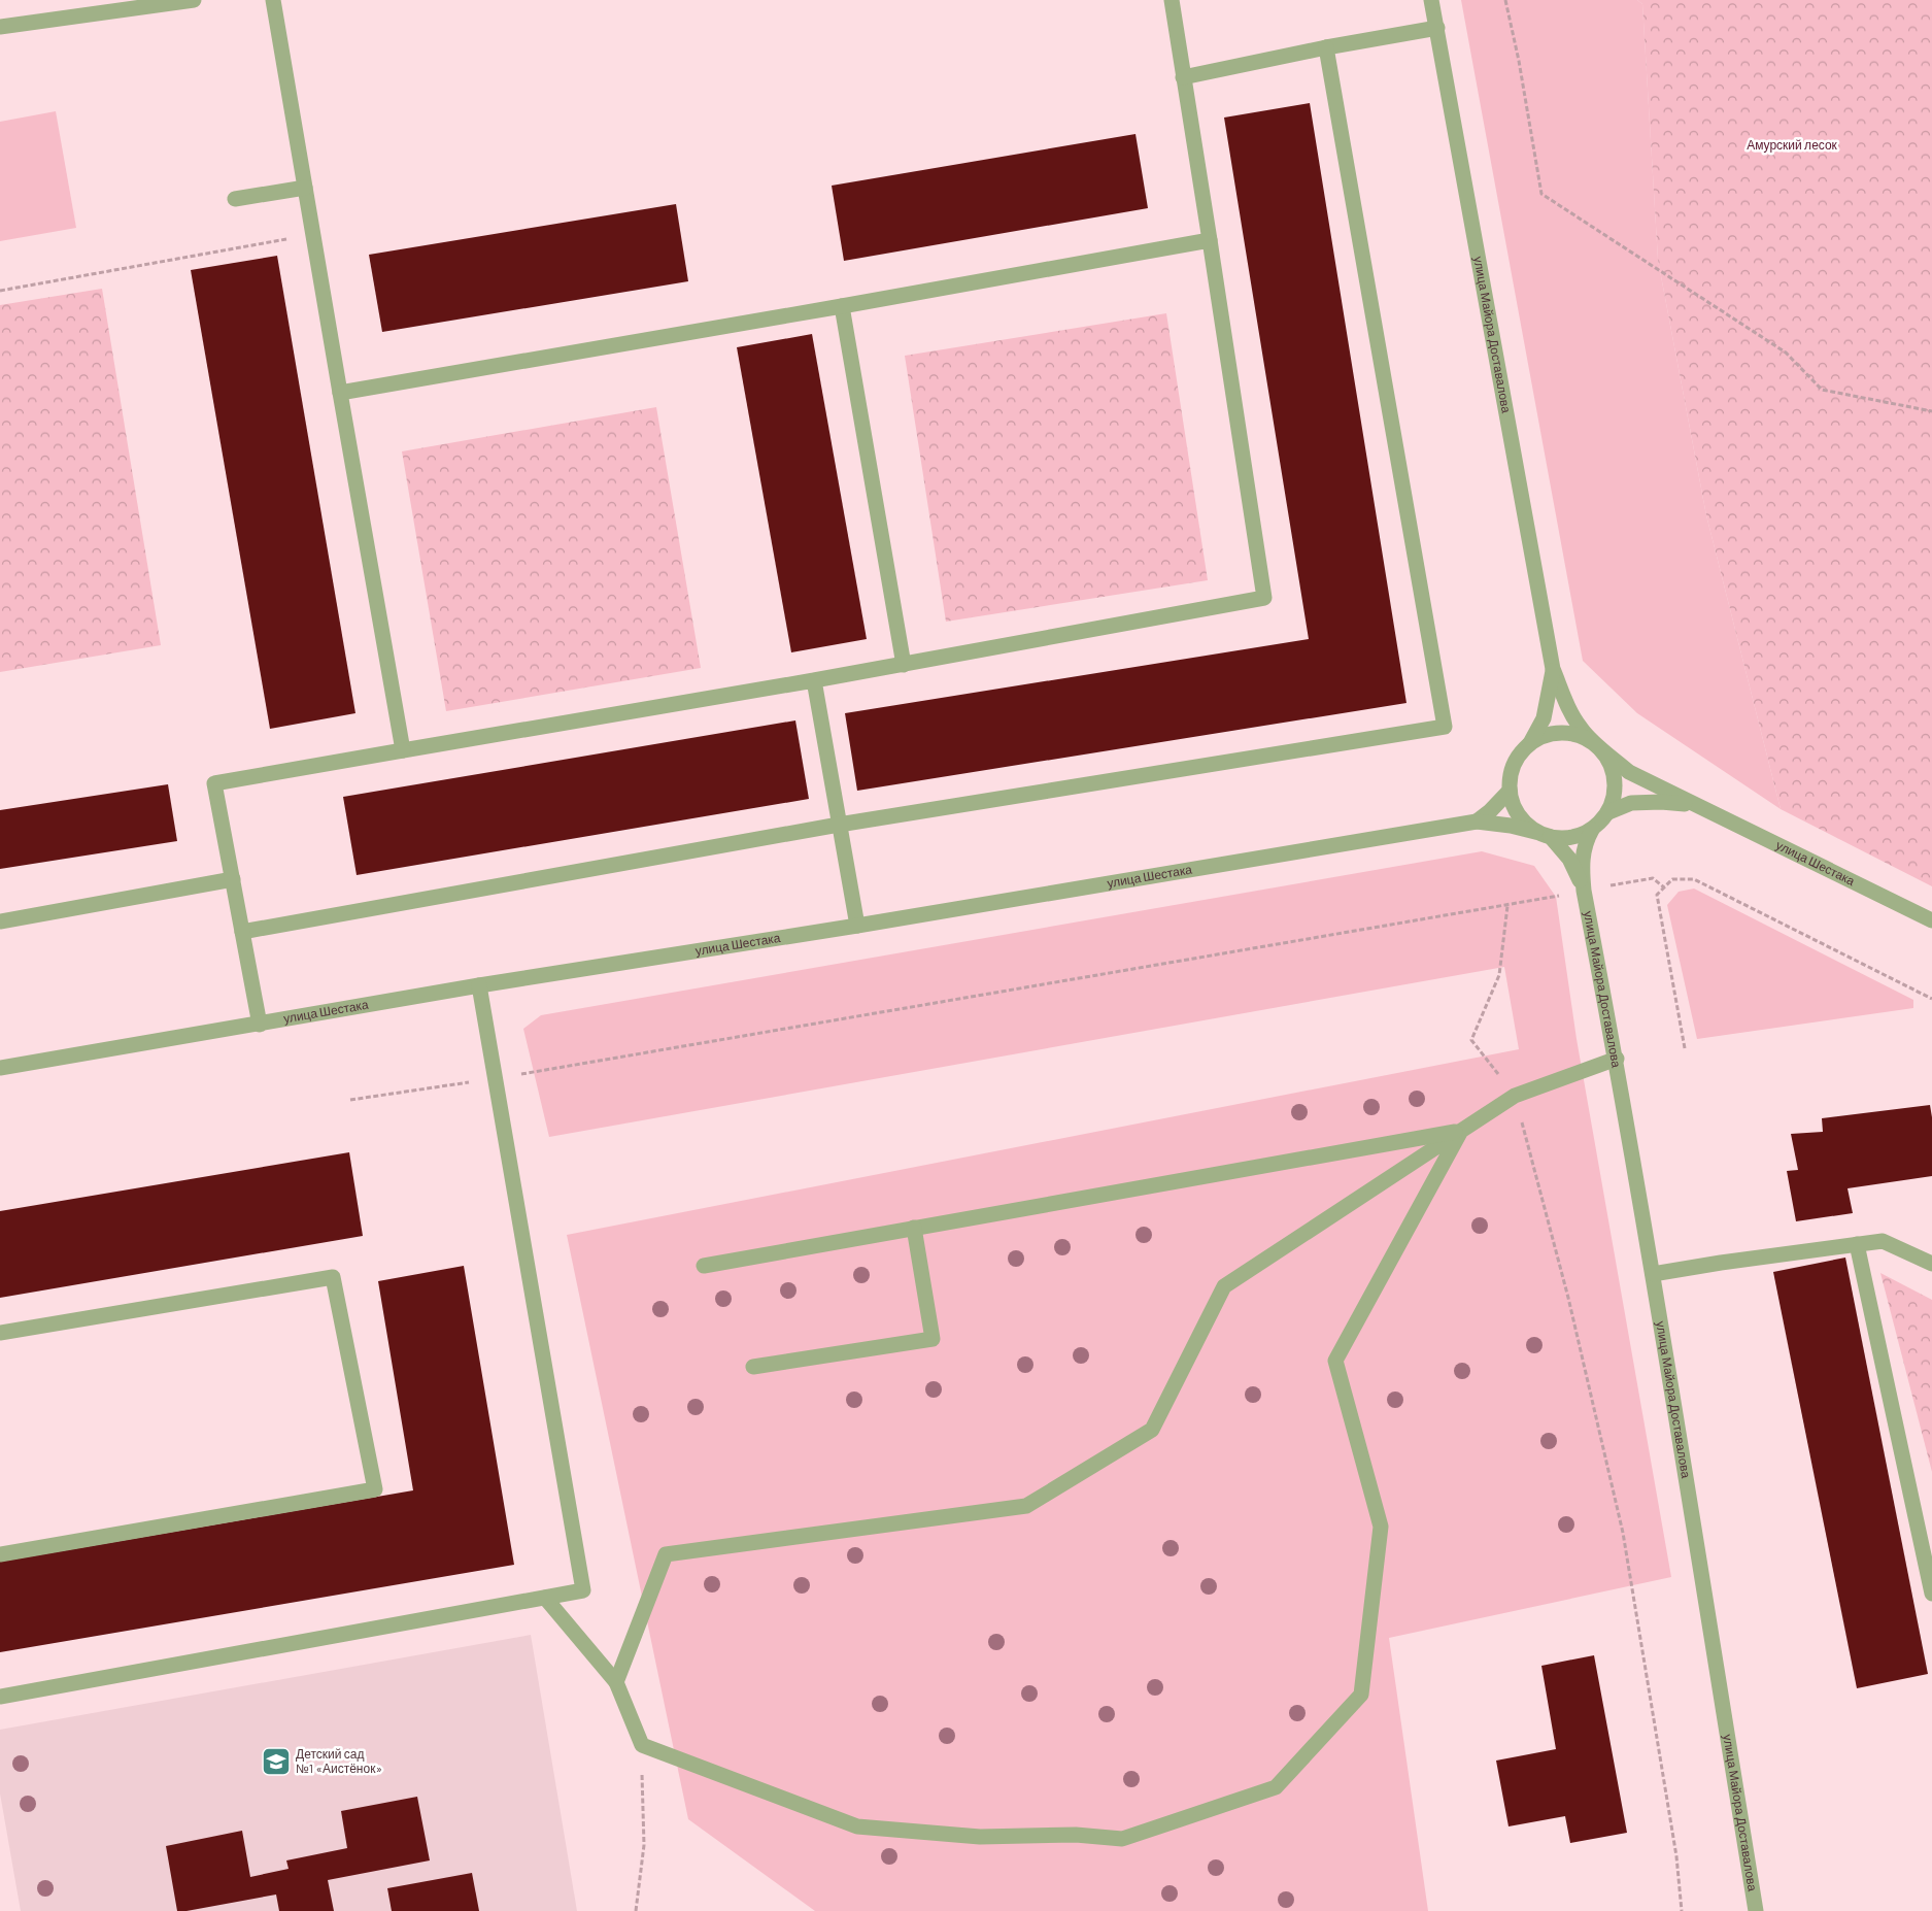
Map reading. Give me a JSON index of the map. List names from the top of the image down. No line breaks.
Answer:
{"streets":{"street":["улица Майора Доставалова","улица Шестака"]},"crossings":[["улица Майора Доставалова","улица Шестака"]],"parks":["Амурский лесок"],"places":{"school or university":["Детский сад №1 «Аистёнок»"]}}
